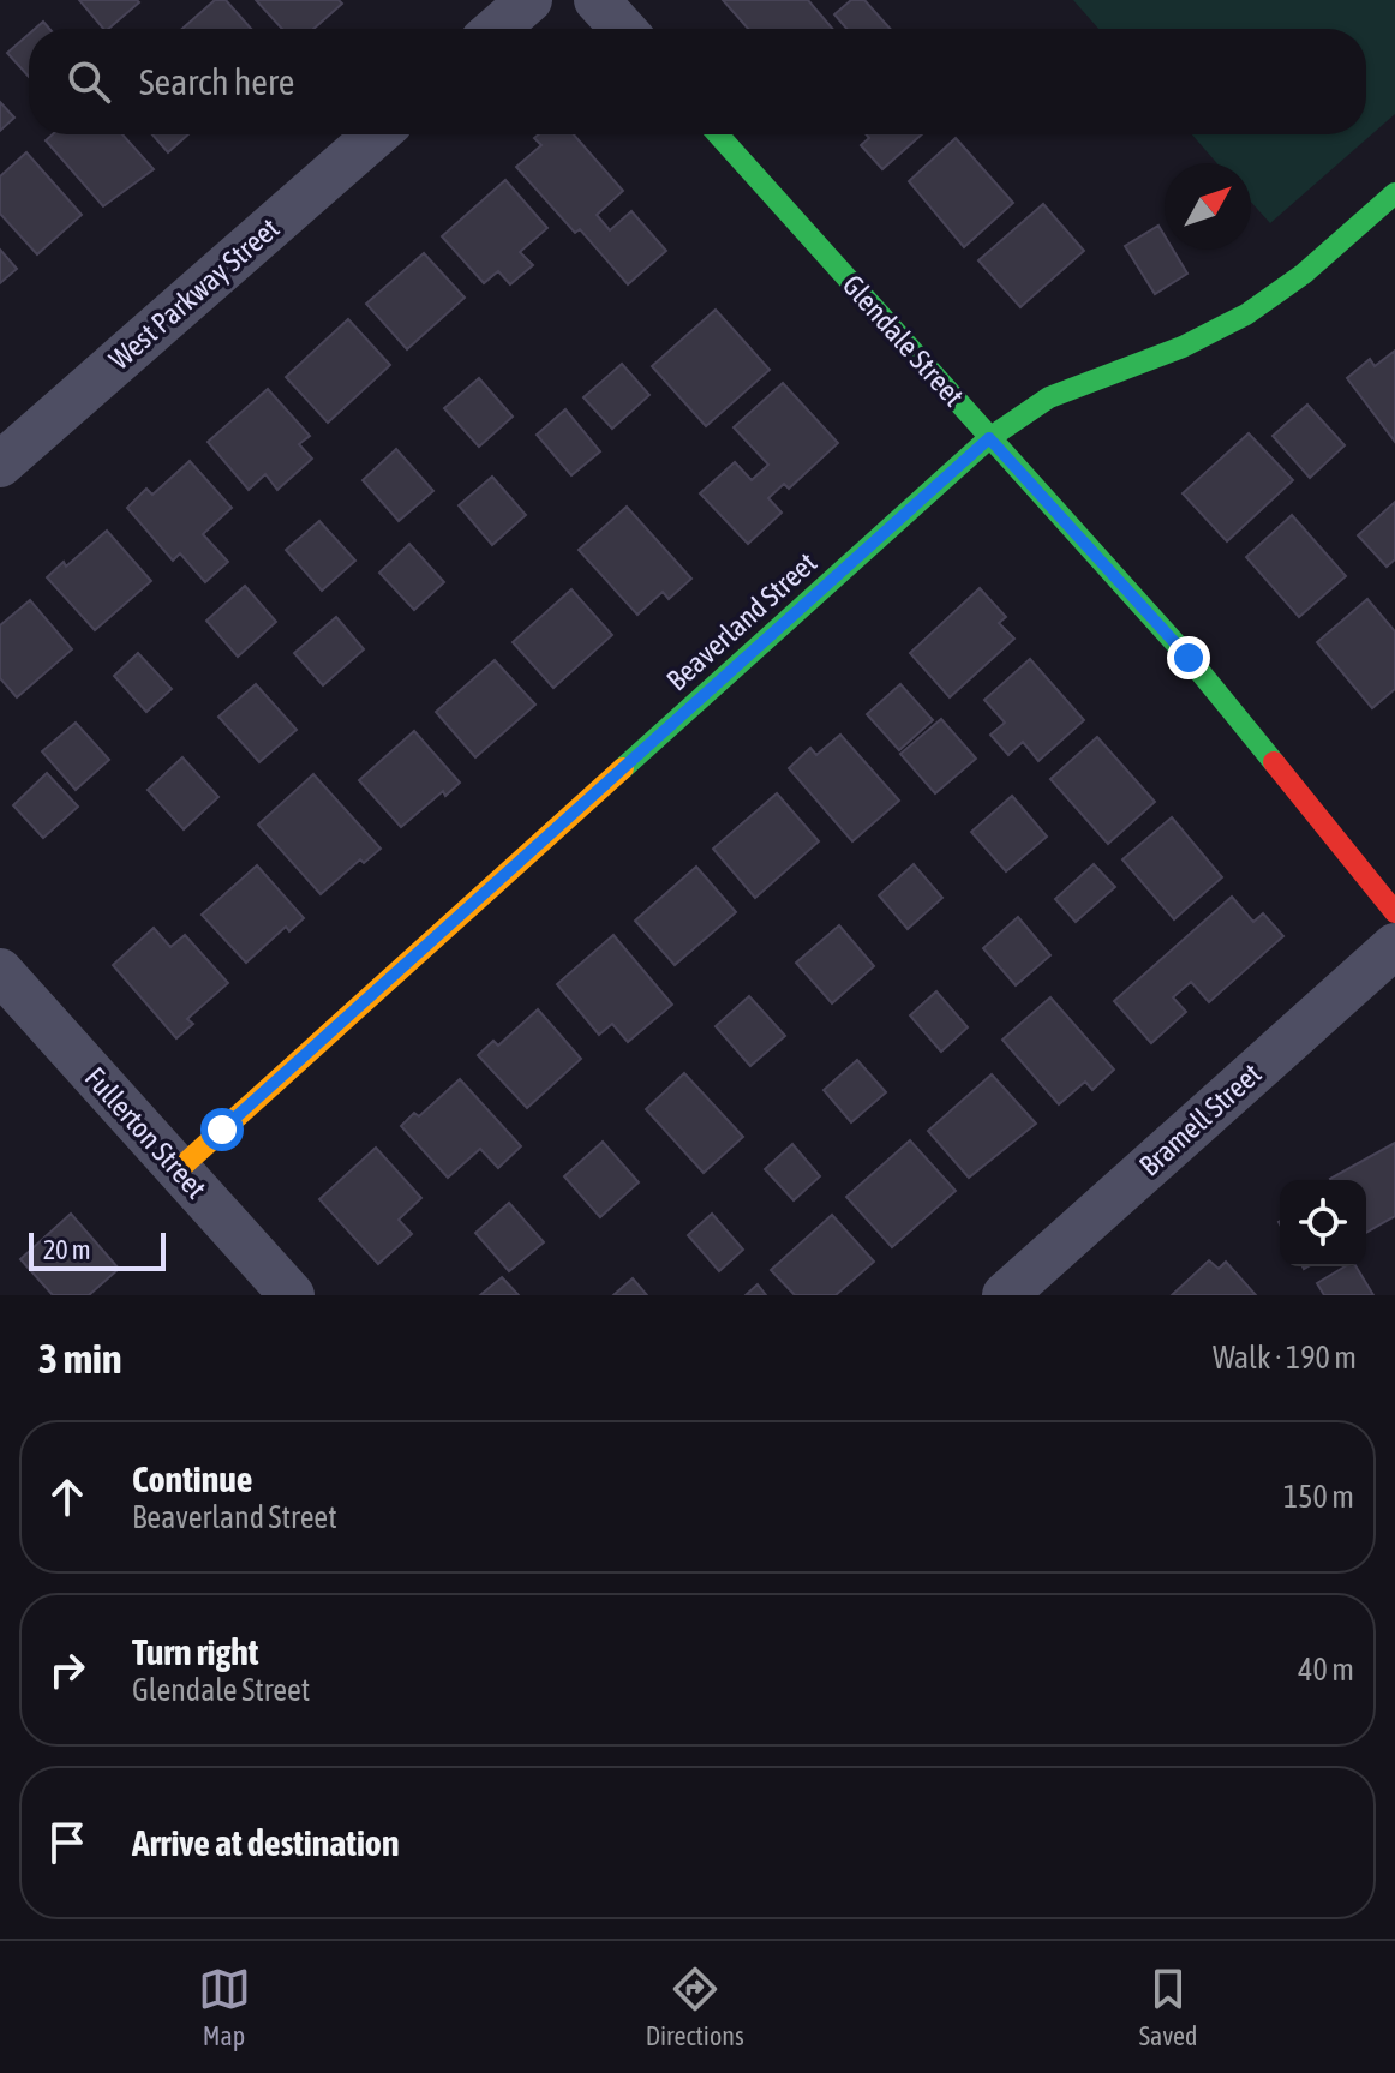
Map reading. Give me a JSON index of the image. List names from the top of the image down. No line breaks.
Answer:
{"streets":{"street":["West Parkway Street","Glendale Street","Beaverland Street","Bramell Street","Fullerton Street"]},"crossings":[["Glendale Street","Beaverland Street"],["Beaverland Street","Fullerton Street"]],"scale_bar":"20 m","north":"top right","page":{"search":"Search here","scale":"20 m","heading":["3 min","Walk · 190 m"],"list":[["Continue","Beaverland Street","150 m"],["Turn right","Glendale Street","40 m"],"Arrive at destination"],"nav":["Map","Directions","Saved"]}}
